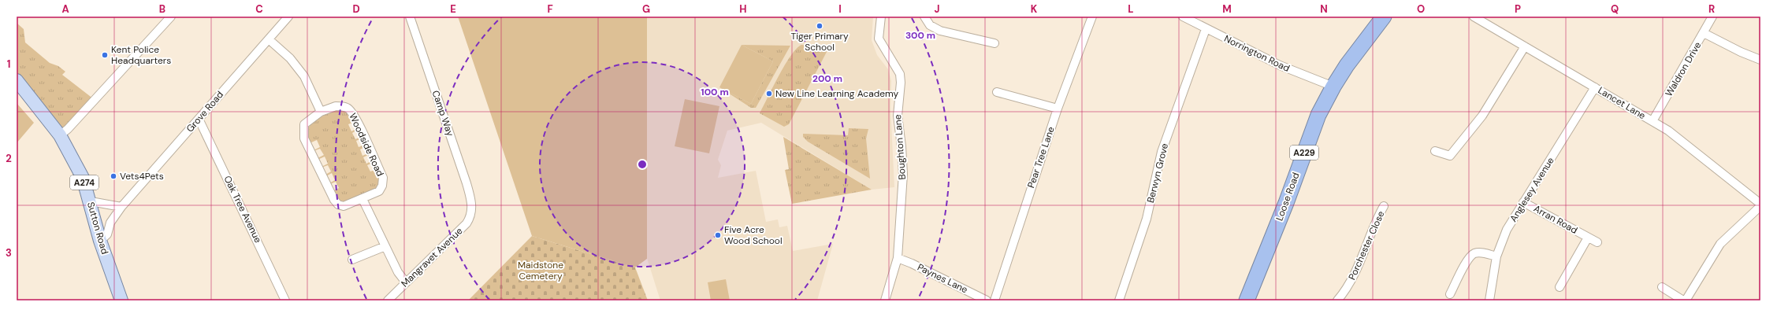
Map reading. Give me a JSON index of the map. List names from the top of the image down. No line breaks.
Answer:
{"streets":{"highway":["A229","Loose Road"],"main road":["A274","Sutton Road"],"street":["Norrington Road","Waldron Drive","Lancet Lane","Grove Road","Camp Way","Woodside Road","Boughton Lane","Pear Tree Lane","Berwyn Grove","Anglesey Avenue","Oak Tree Avenue","Arran Road","Porchester Close","Mangravet Avenue","Paynes Lane"]},"crossings":[["Norrington Road","Berwyn Grove"],["Norrington Road","Loose Road"],["Waldron Drive","Lancet Lane"],["Lancet Lane","Anglesey Avenue"],["Grove Road","Oak Tree Avenue"],["Grove Road","Sutton Road"],["Camp Way","Mangravet Avenue"],["Boughton Lane","Paynes Lane"],["Anglesey Avenue","Arran Road"]],"parks":["Maidstone Cemetery"],"places":["Tiger Primary School","Kent Police Headquarters","New Line Learning Academy","Vets4Pets","Five Acre Wood School"],"grid":{"columns":["A","B","C","D","E","F","G","H","I","J","K","L","M","N","O","P","Q","R"],"rows":["1","2","3"]},"rings":["300 m","200 m","100 m"]}
